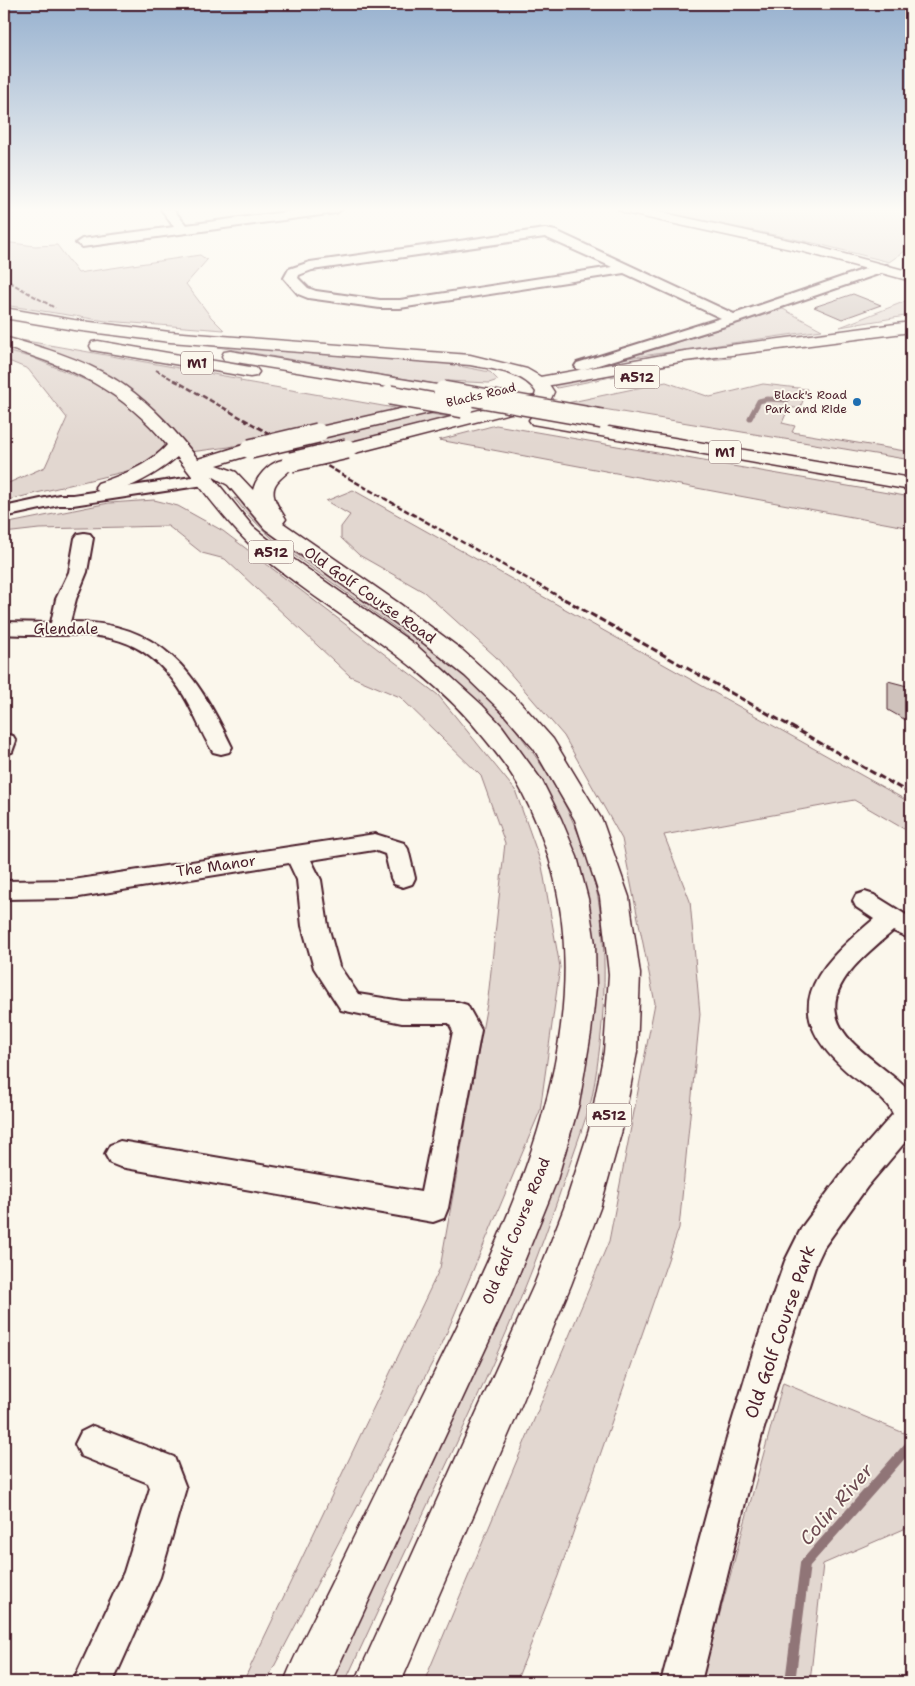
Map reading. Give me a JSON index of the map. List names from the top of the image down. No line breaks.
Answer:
{"streets":{"main road":["M1","A512","Blacks Road","Old Golf Course Road"],"street":["Glendale","The Manor","Old Golf Course Park"]},"crossings":[["A512","Blacks Road"],["A512","Old Golf Course Road"],["Blacks Road","Old Golf Course Road"]],"water":["Colin River"],"places":["Black's Road Park and Ride"]}
